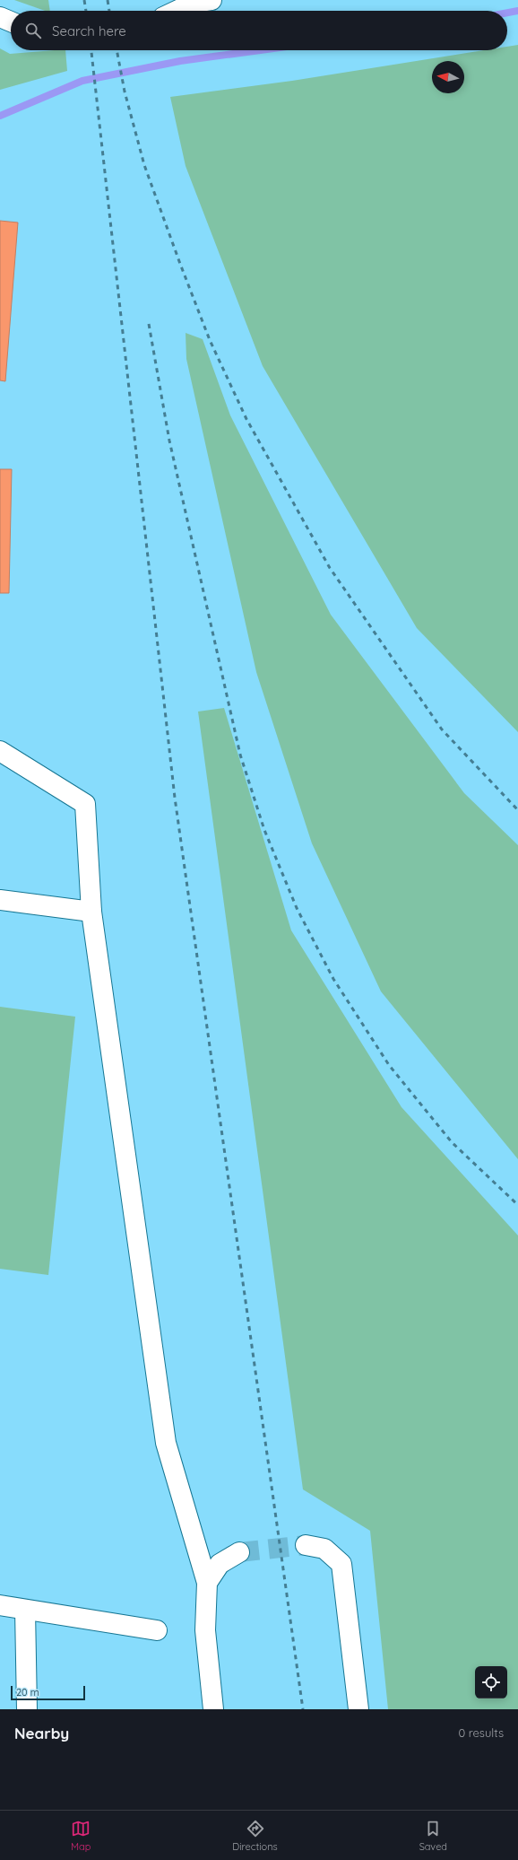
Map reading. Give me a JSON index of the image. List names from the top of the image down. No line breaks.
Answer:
{"scale_bar":"20 m","north":"left","page":{"search":"Search here","scale":"20 m","heading":["Nearby","0 results"],"nav":["Map","Directions","Saved"]}}
